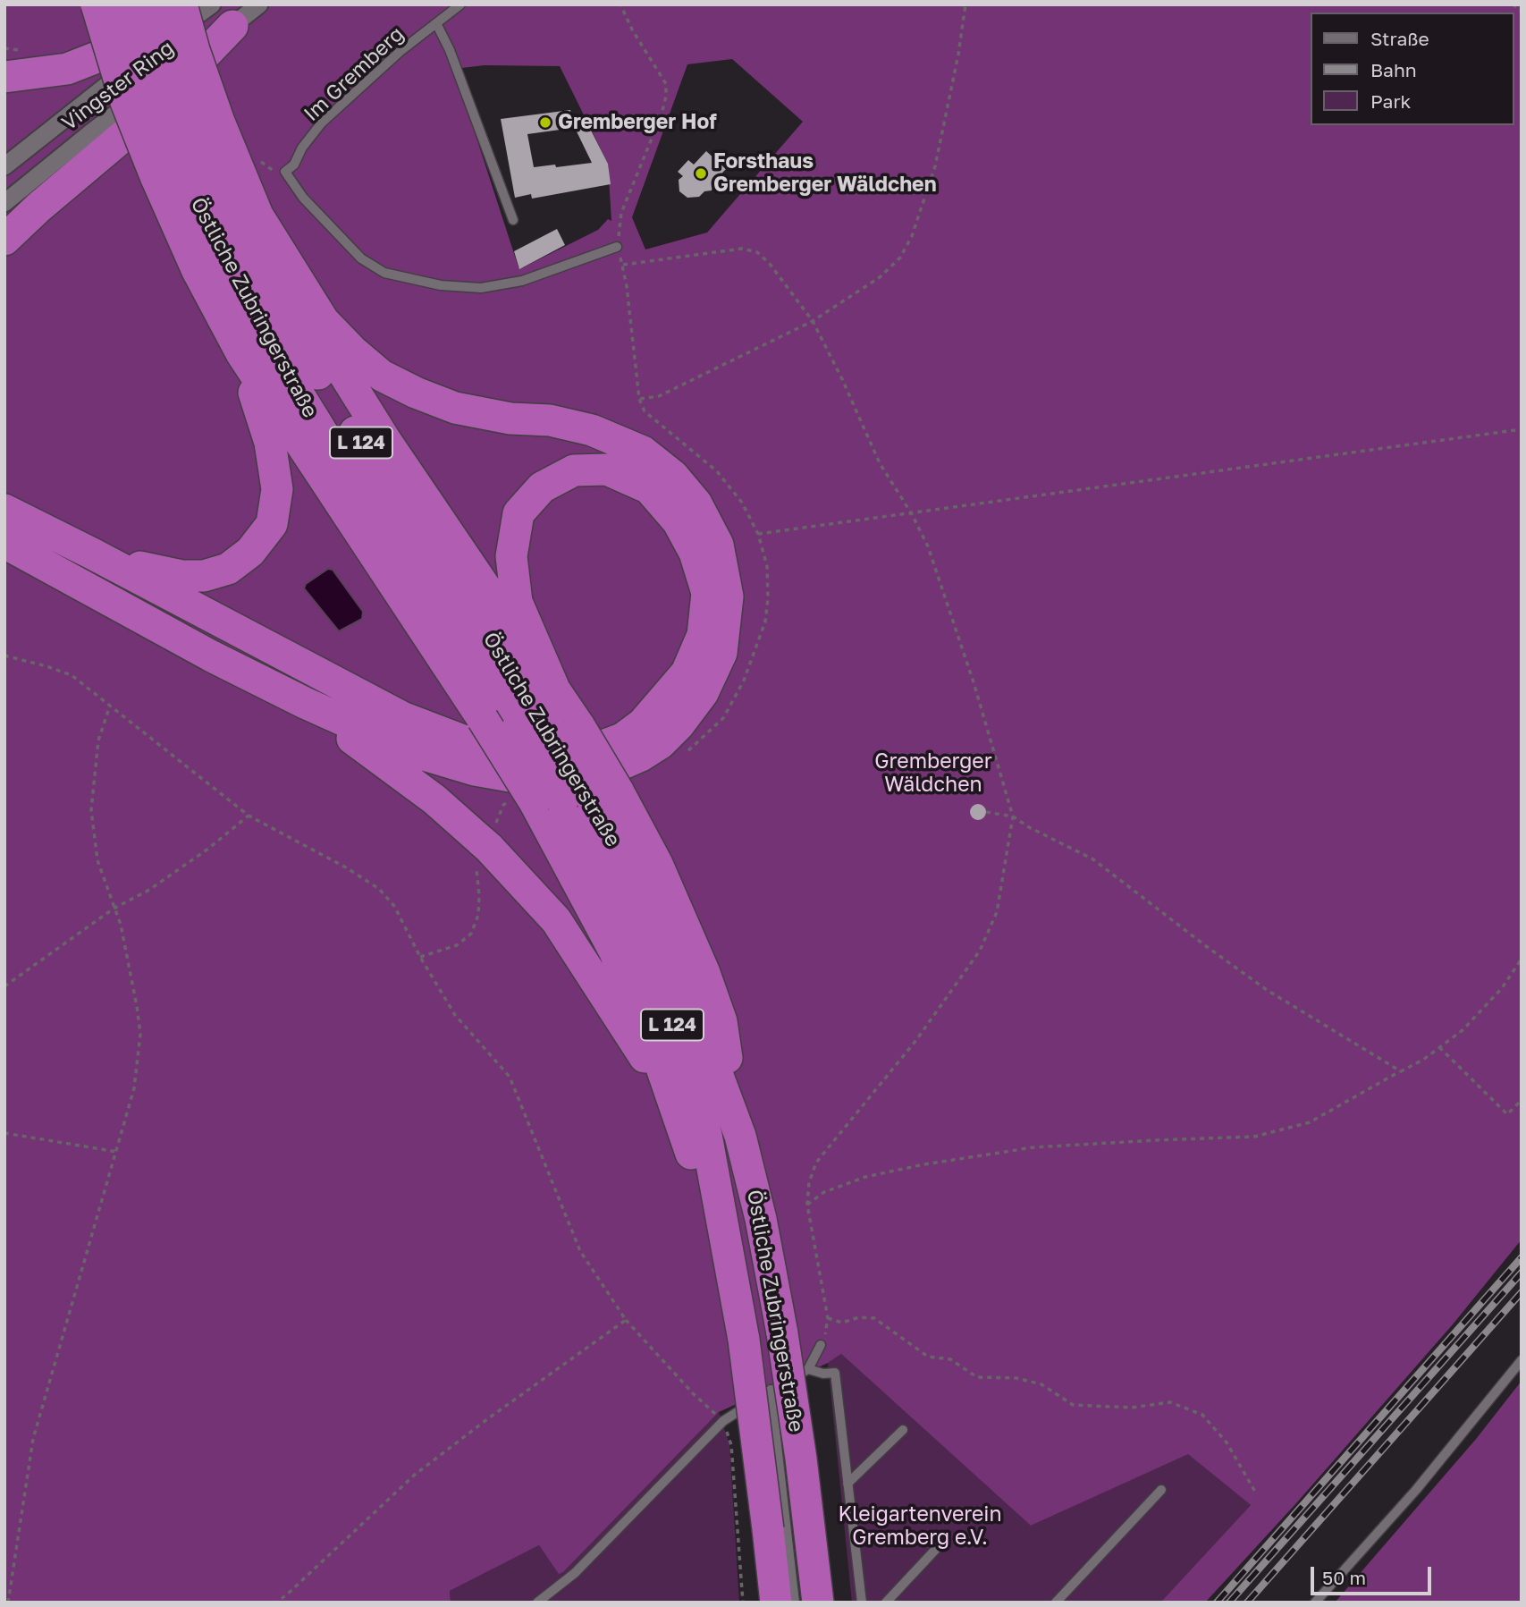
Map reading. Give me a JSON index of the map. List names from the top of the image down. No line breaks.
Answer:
{"streets":{"highway":["Östliche Zubringerstraße","L 124"],"street":["Vingster Ring"],"lane":["Im Gremberg"]},"parks":["Gremberger Wäldchen","Kleigartenverein Gremberg e.V."],"places":["Gremberger Hof","Forsthaus Gremberger Wäldchen"],"legend":["Straße","Bahn","Park"],"scale_bar":"50 m"}
